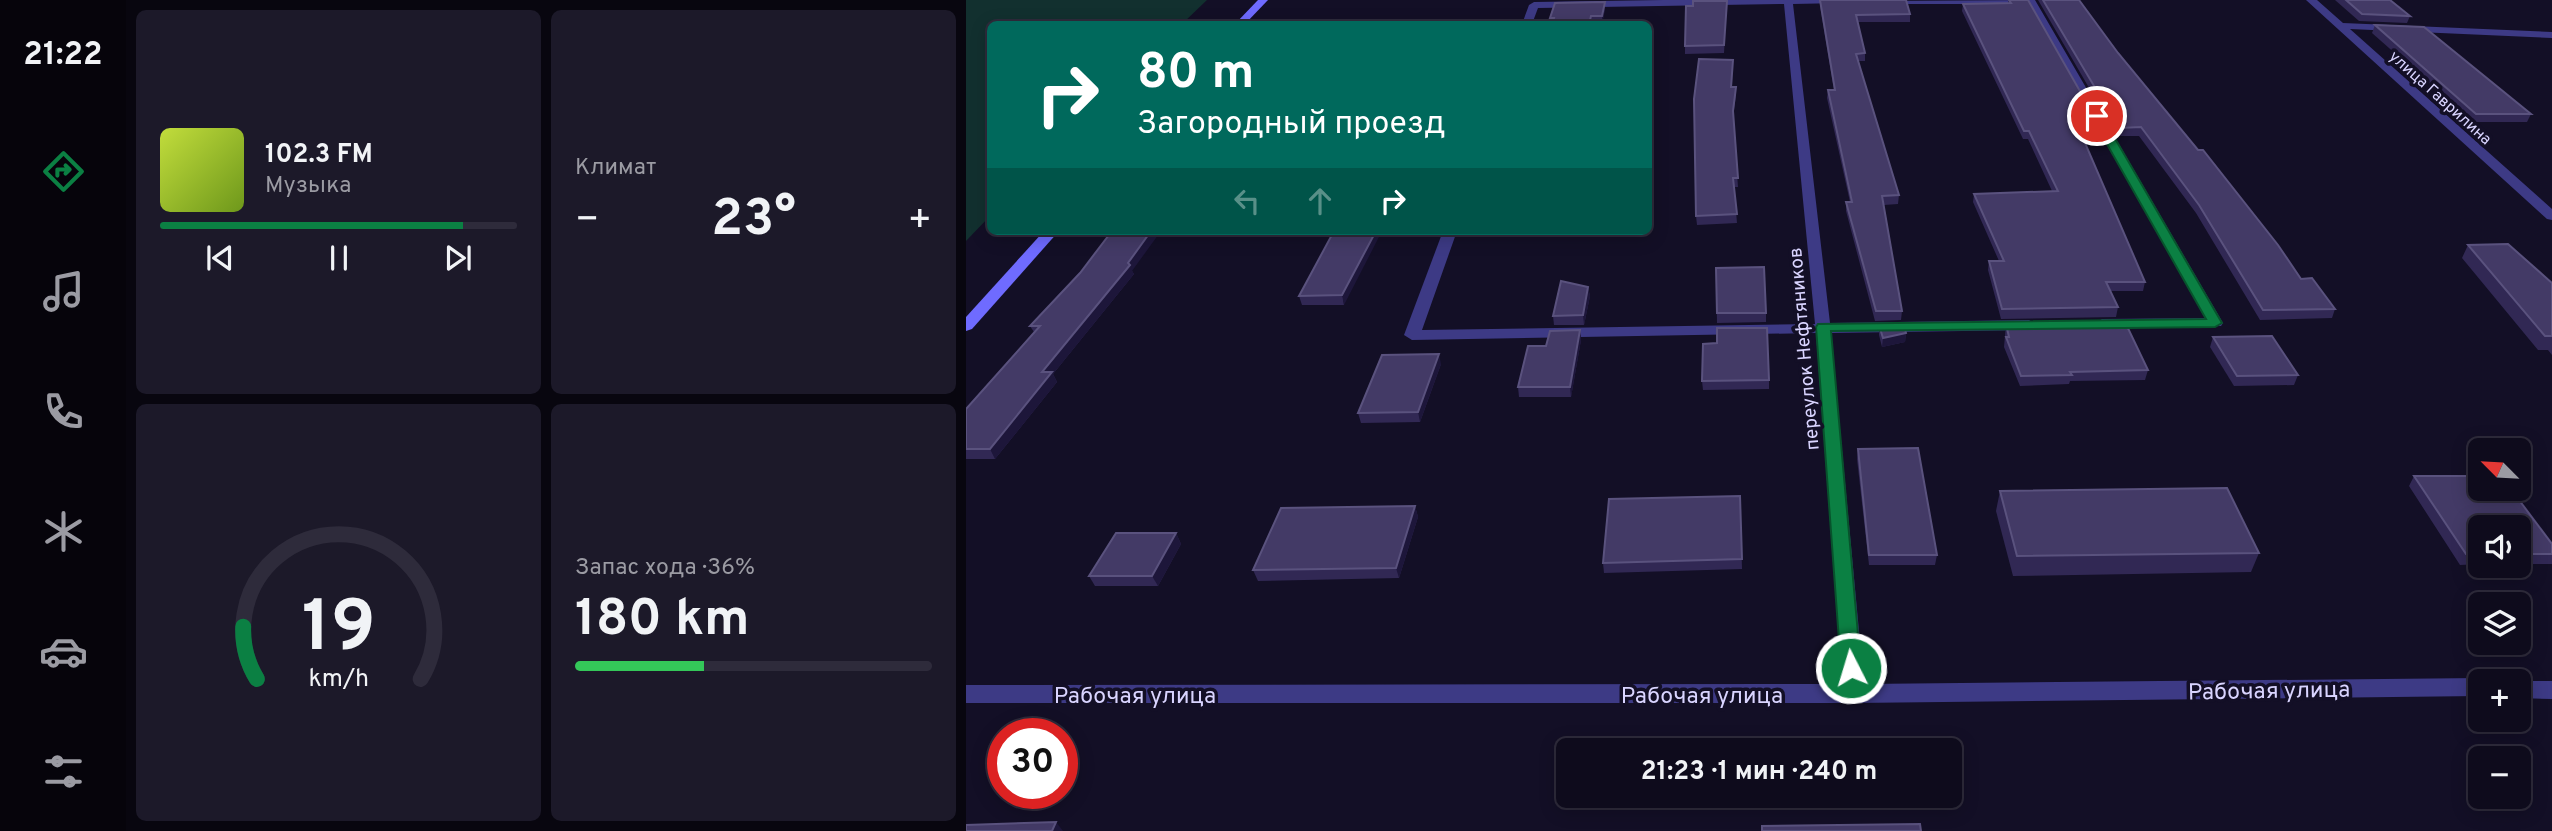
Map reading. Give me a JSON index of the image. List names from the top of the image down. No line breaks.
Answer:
{"streets":{"street":["улица Гаврилина","переулок Нефтяников","Рабочая улица"]},"crossings":[["переулок Нефтяников","Рабочая улица"]],"north":"top left","page":{"tabs":"21:22","tile":["Климат",["Запас хода · 36%","180 km"]],"turn":["80 m","Загородный проезд"],"song":["102.3 FM","Музыка"],"heat":["−","23°","+"],"map_buttons":["+","−"],"limit":"30","trip":"21:23 · 1 мин · 240 m","gauge":["19","km/h"]}}
